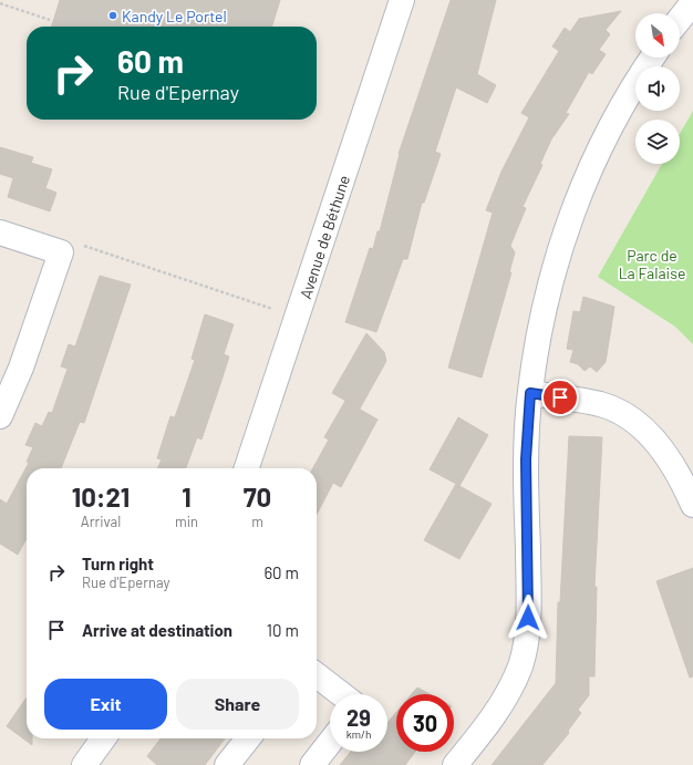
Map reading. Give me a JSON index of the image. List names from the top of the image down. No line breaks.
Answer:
{"streets":{"street":["Avenue de Béthune"]},"parks":["Parc de La Falaise"],"places":["Kandy Le Portel"],"north":"bottom right","page":{"turn":["60 m","Rue d'Epernay"],"eta":["10:21","Arrival","1","min","70","m"],"list":[{"name":"Turn right","note":"Rue d'Epernay","value":"60 m"},{"name":"Arrive at destination","value":"10 m"}],"buttons":["Exit","Share"],"speed":"29 km/h","limit":"30"}}
